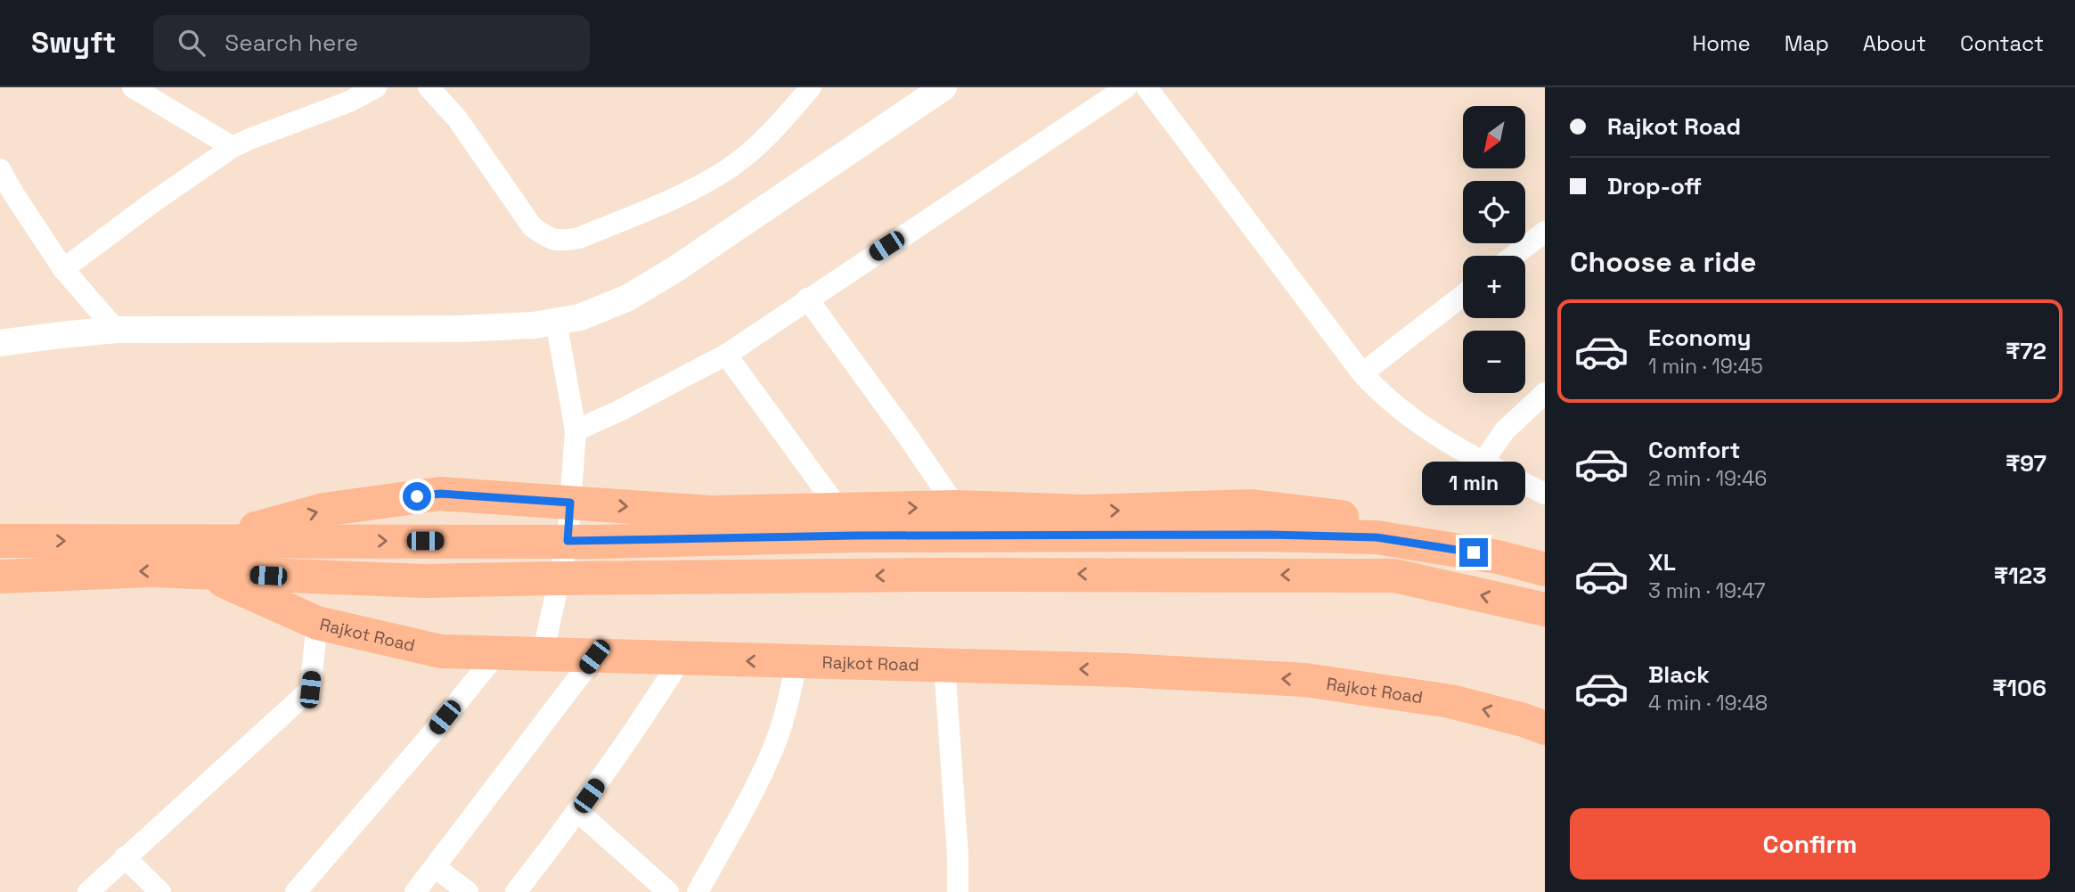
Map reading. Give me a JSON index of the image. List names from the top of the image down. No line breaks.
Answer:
{"streets":{"highway":["Rajkot Road"]},"north":"bottom left","page":{"header":"Swyft","search":"Search here","nav":["Home","Map","About","Contact"],"banner":["Rajkot Road","Drop-off"],"map_buttons":["+","−"],"heading":"Choose a ride","list":[{"name":"Economy","note":"1 min · 19:45","value":"₹72"},{"name":"Comfort","note":"2 min · 19:46","value":"₹97"},{"name":"XL","note":"3 min · 19:47","value":"₹123"},{"name":"Black","note":"4 min · 19:48","value":"₹106"}],"bubble":"1 min","buttons":"Confirm"}}
